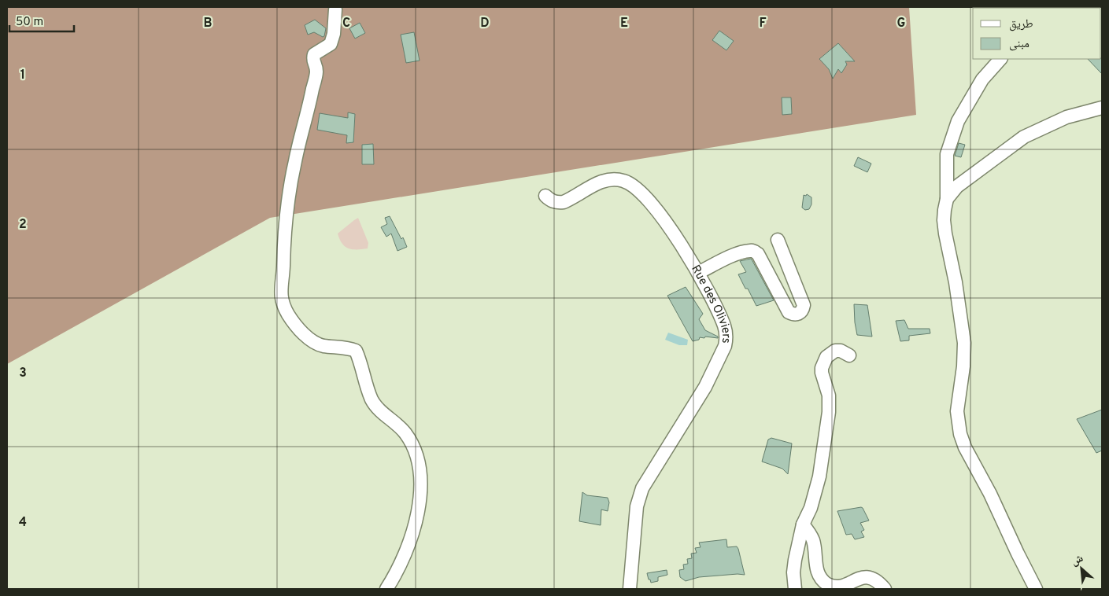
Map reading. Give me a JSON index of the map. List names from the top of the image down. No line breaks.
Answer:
{"streets":{"street":["Rue des Oliviers"]},"legend":["طريق","مبنى"],"scale_bar":"50 m","north":"top left","grid":{"columns":["B","C","D","E","F","G"],"rows":["1","2","3","4"]}}
